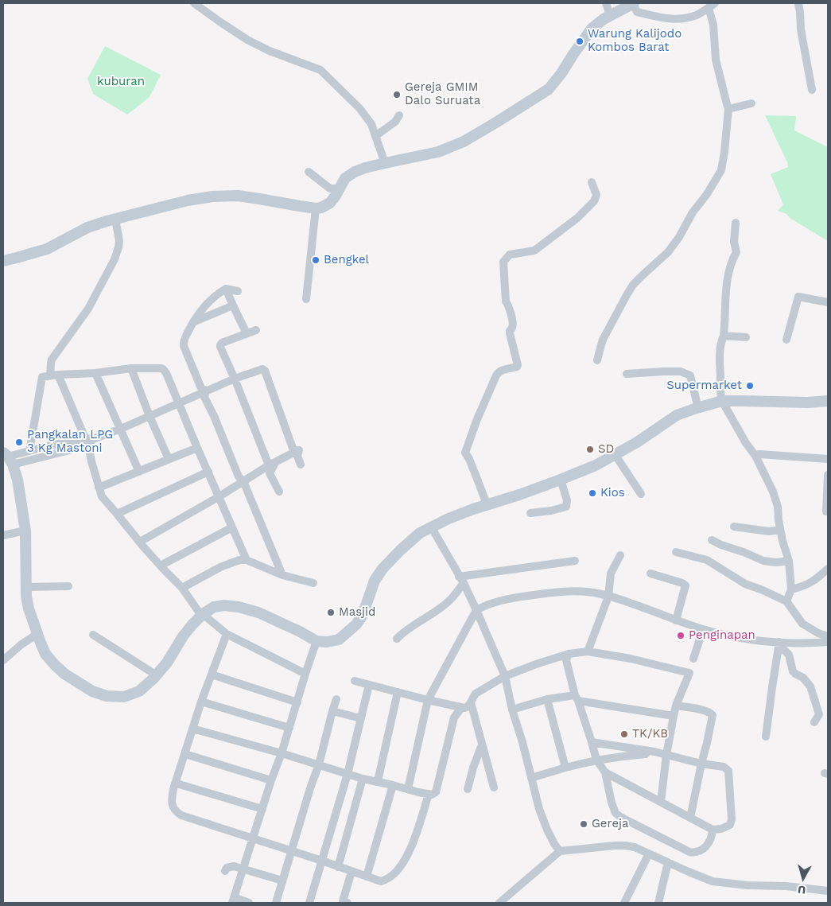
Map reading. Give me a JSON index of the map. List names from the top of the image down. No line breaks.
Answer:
{"parks":["kuburan"],"places":["Warung Kalijodo Kombos Barat","Gereja GMIM Dalo Suruata","Bengkel","Supermarket","Pangkalan LPG 3 Kg Mastoni","SD","Kios","Masjid","Penginapan","TK/KB","Gereja"],"north":"bottom"}
